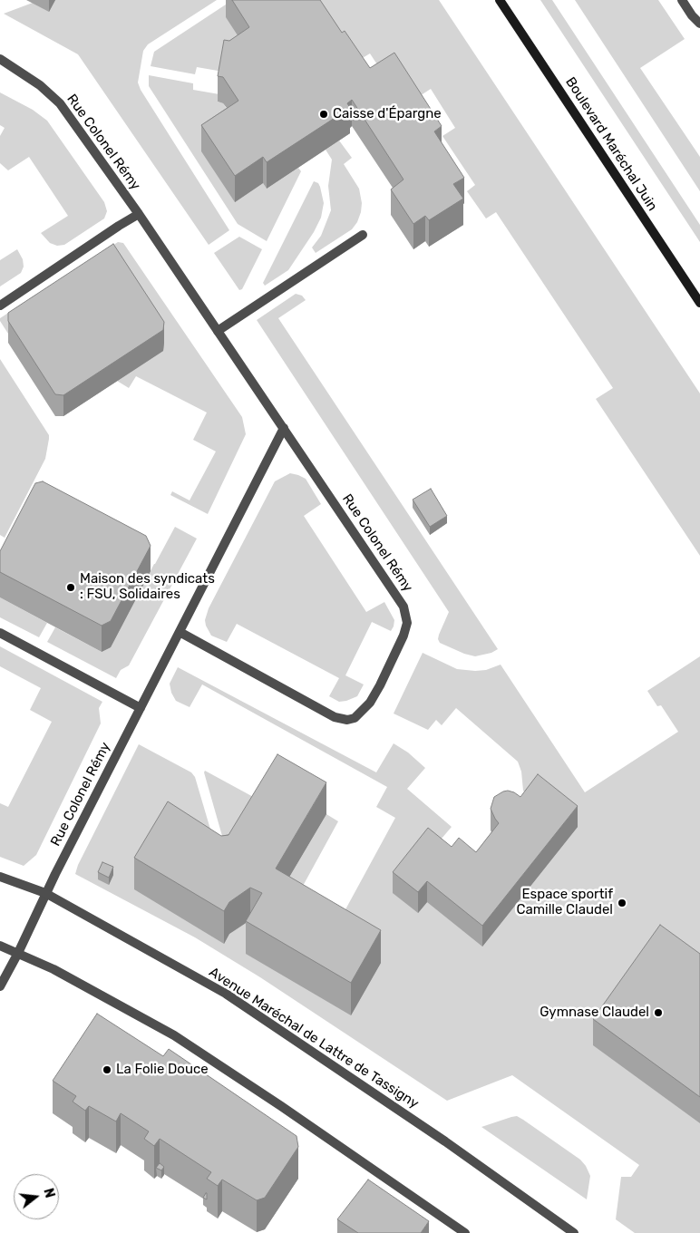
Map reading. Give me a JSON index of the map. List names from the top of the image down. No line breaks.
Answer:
{"streets":{"main road":["Boulevard Maréchal Juin"],"street":["Rue Colonel Rémy","Avenue Maréchal de Lattre de Tassigny"]},"crossings":[["Rue Colonel Rémy","Avenue Maréchal de Lattre de Tassigny"]],"places":["Caisse d'Épargne","Maison des syndicats : FSU, Solidaires","Espace sportif Camille Claudel","Gymnase Claudel","La Folie Douce"],"north":"right"}
